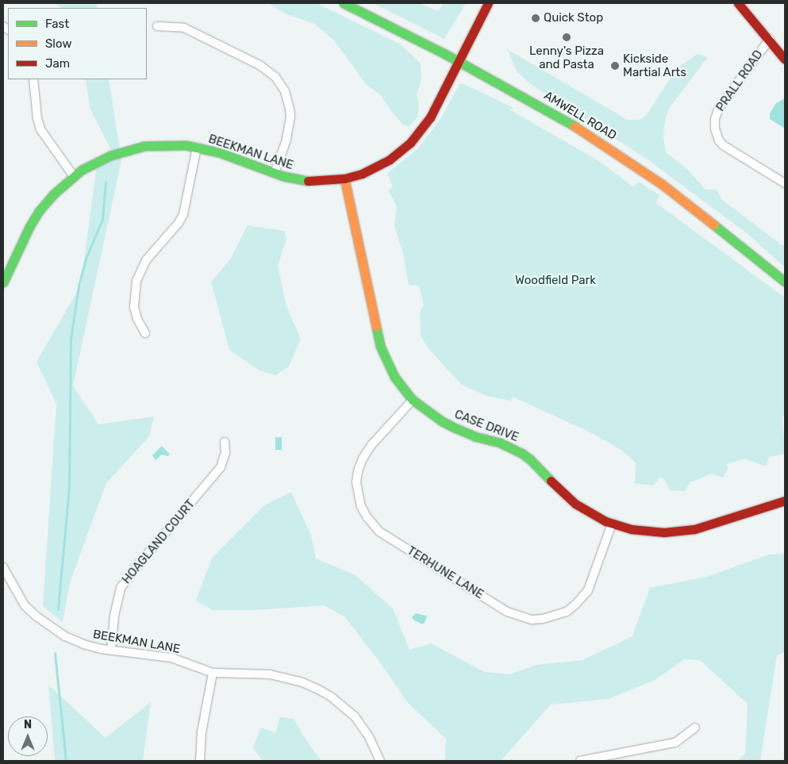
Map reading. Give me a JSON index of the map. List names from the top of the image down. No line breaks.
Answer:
{"streets":{"street":["PRALL ROAD","AMWELL ROAD","BEEKMAN LANE","CASE DRIVE","HOAGLAND COURT","TERHUNE LANE"]},"crossings":[["AMWELL ROAD","BEEKMAN LANE"],["BEEKMAN LANE","CASE DRIVE"],["BEEKMAN LANE","HOAGLAND COURT"],["CASE DRIVE","TERHUNE LANE"]],"parks":["Woodfield Park"],"places":["Quick Stop","Lenny's Pizza and Pasta","Kickside Martial Arts"],"legend":["Fast","Slow","Jam"],"north":"top"}
